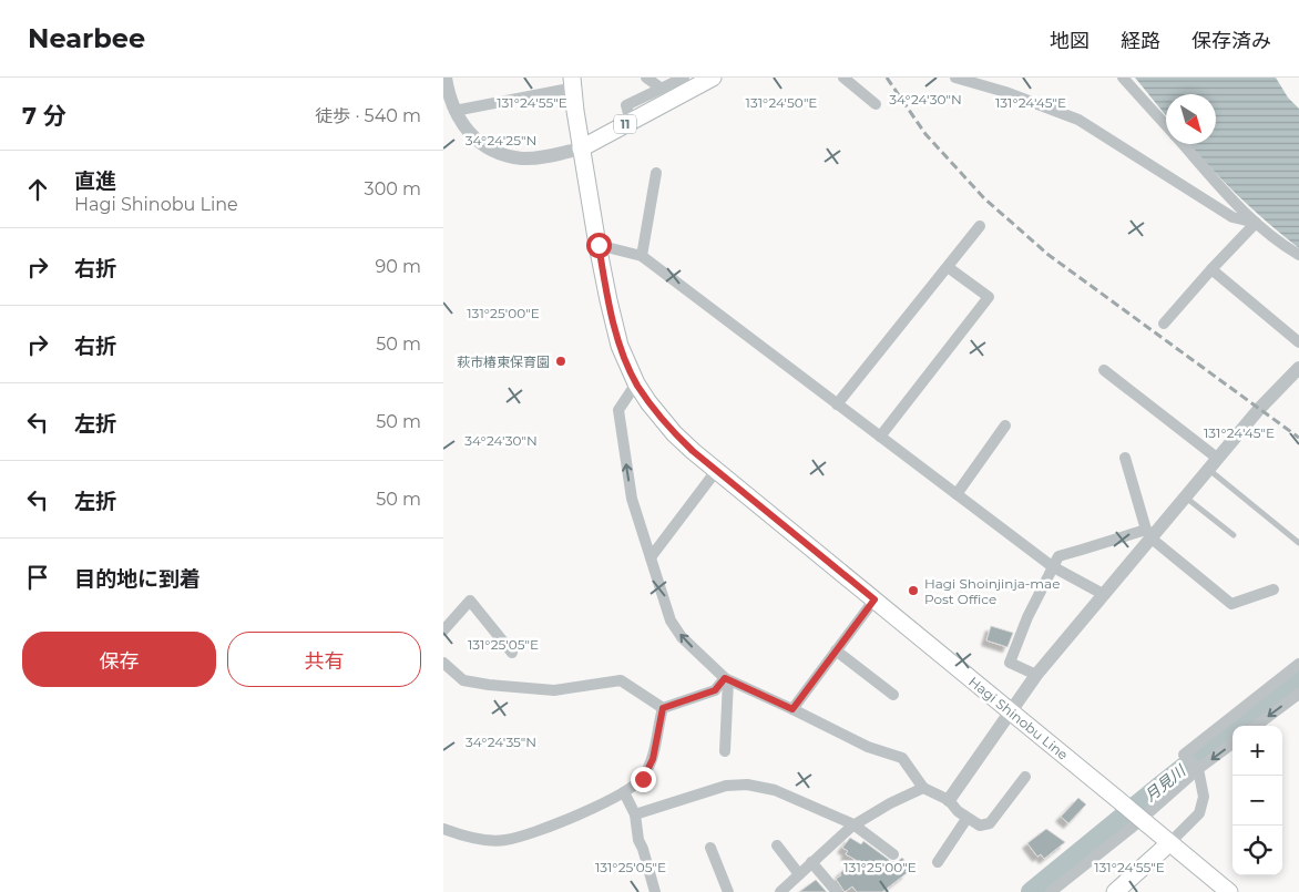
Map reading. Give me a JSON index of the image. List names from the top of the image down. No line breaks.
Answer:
{"streets":{"main road":["11","Hagi Shinobu Line"]},"crossings":[["11","Hagi Shinobu Line"]],"water":["月見川"],"places":["萩市椿東保育園","Hagi Shoinjinja-mae Post Office"],"north":"bottom right","page":{"header":"Nearbee","nav":["地図","経路","保存済み"],"heading":["7 分","徒歩 · 540 m"],"list":[["直進","Hagi Shinobu Line","300 m"],["右折","90 m"],["右折","50 m"],["左折","50 m"],["左折","50 m"],"目的地に到着"],"buttons":["保存","共有"],"map_buttons":["+","−"]},"coordinates":["34°24'30\"N","131°24'55\"E","131°24'50\"E","131°24'45\"E","34°24'25\"N","131°25'00\"E","131°25'05\"E","34°24'35\"N"]}
